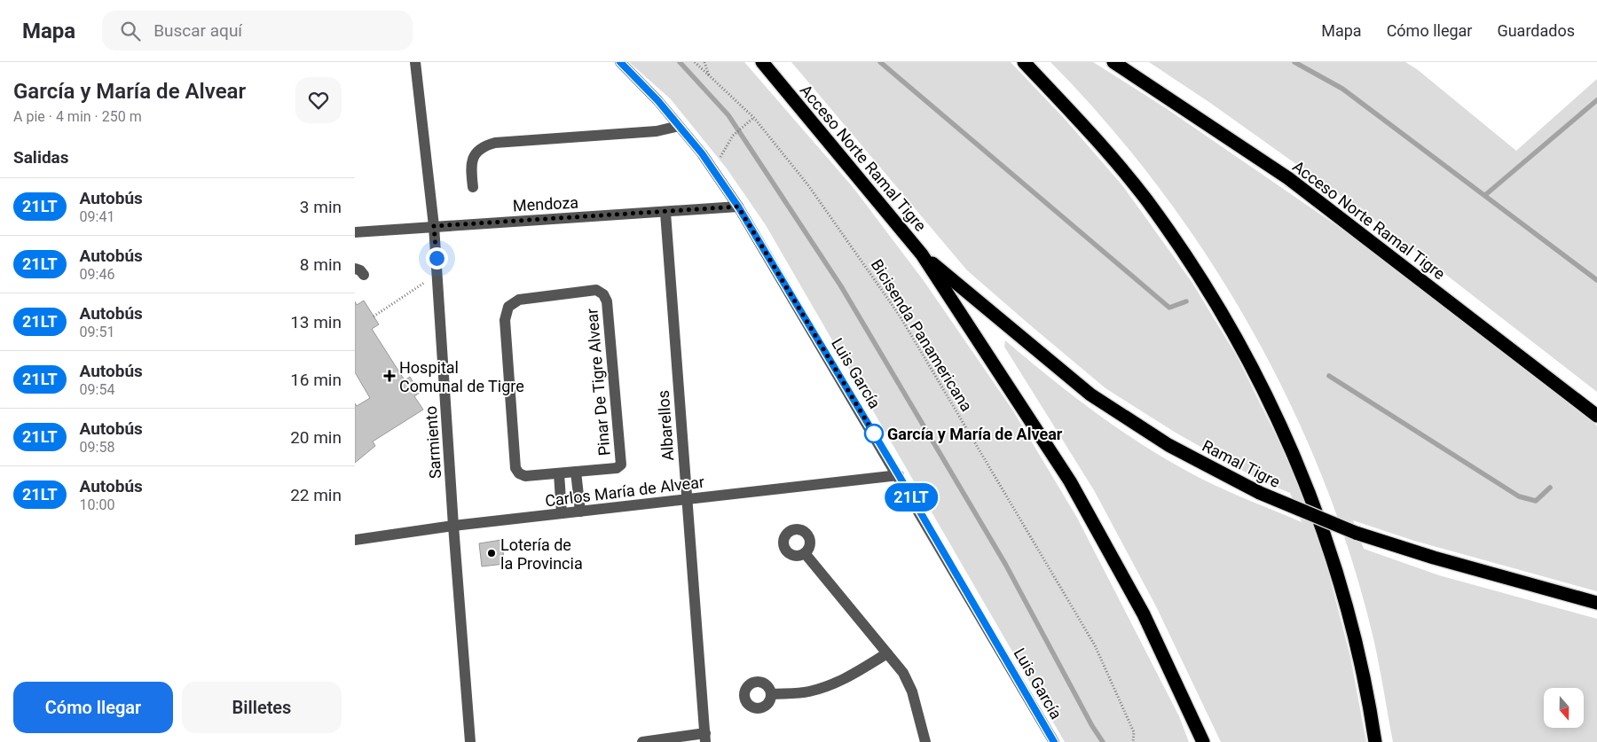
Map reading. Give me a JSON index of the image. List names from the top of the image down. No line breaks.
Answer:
{"streets":{"highway":["Acceso Norte Ramal Tigre","Ramal Tigre"],"street":["Mendoza","Luis García","Pinar De Tigre Alvear","Albarellos","Sarmiento","Carlos María de Alvear"],"path":["Bicisenda Panamericana"]},"crossings":[["Acceso Norte Ramal Tigre","Ramal Tigre"],["Mendoza","Luis García"],["Mendoza","Albarellos"],["Mendoza","Sarmiento"],["Luis García","Carlos María de Alvear"],["Albarellos","Carlos María de Alvear"],["Sarmiento","Carlos María de Alvear"]],"places":{"health":["Hospital Comunal de Tigre"],"other":["García y María de Alvear","Lotería de la Provincia"]},"lines":["bus line 21LT"],"north":"bottom","page":{"header":"Mapa","search":"Buscar aquí","nav":["Mapa","Cómo llegar","Guardados"],"heading":[["García y María de Alvear","A pie · 4 min · 250 m"],"Salidas"],"on_map":"21LT","list":[{"mark":"21LT","name":"Autobús","note":"09:41","value":"3 min"},{"mark":"21LT","name":"Autobús","note":"09:46","value":"8 min"},{"mark":"21LT","name":"Autobús","note":"09:51","value":"13 min"},{"mark":"21LT","name":"Autobús","note":"09:54","value":"16 min"},{"mark":"21LT","name":"Autobús","note":"09:58","value":"20 min"},{"mark":"21LT","name":"Autobús","note":"10:00","value":"22 min"}],"buttons":["Cómo llegar","Billetes"]}}
